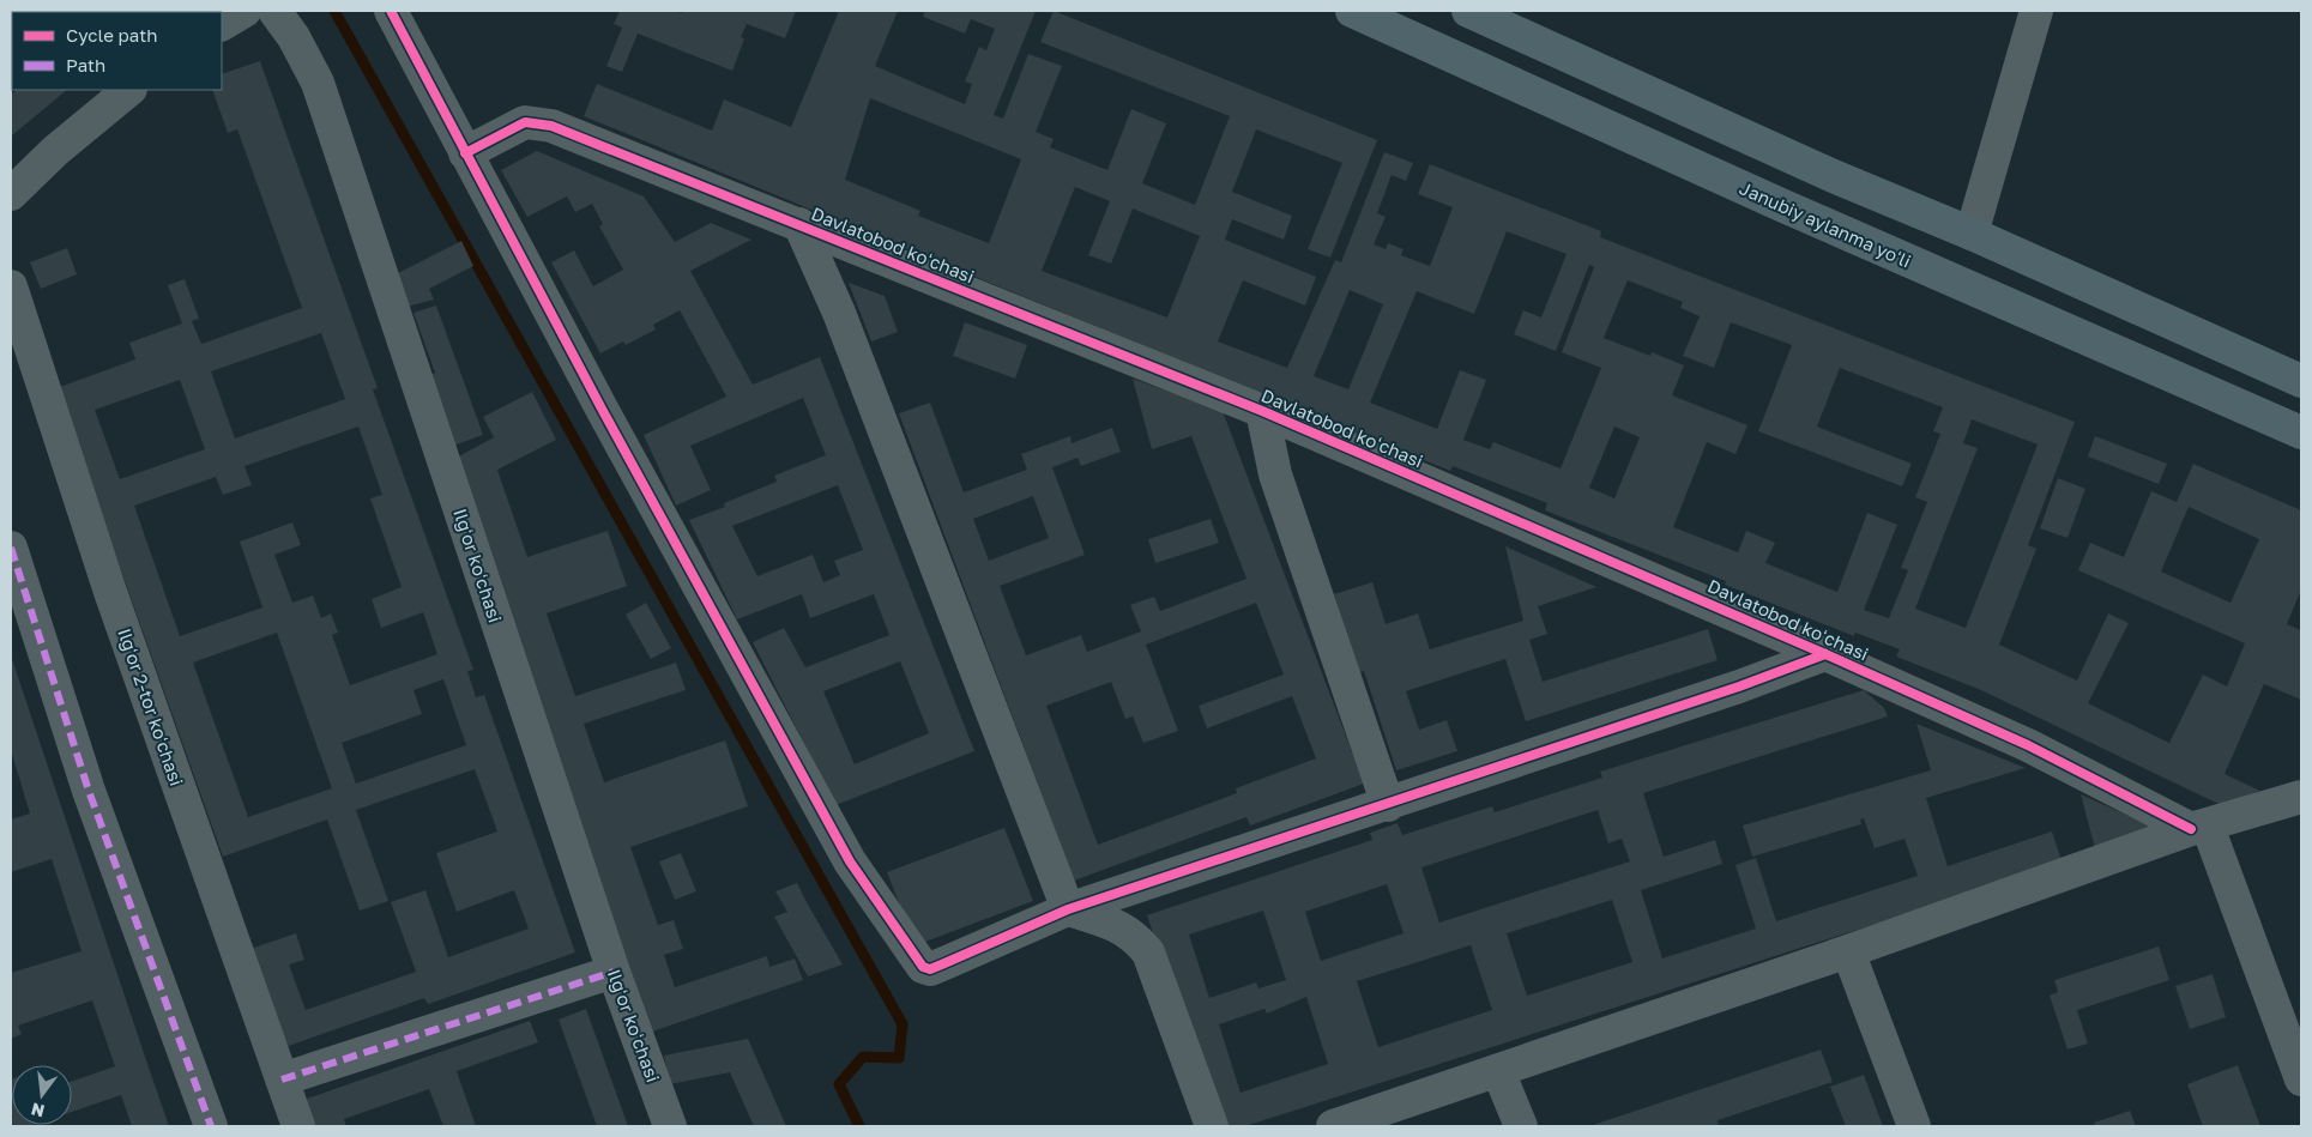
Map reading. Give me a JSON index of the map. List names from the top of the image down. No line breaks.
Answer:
{"streets":{"highway":["Janubiy aylanma yoʻli"],"street":["Davlatobod koʻchasi","Ilgʻor koʻchasi","Ilgʻor 2-tor koʻchasi"]},"legend":["Cycle path","Path"],"north":"bottom"}
